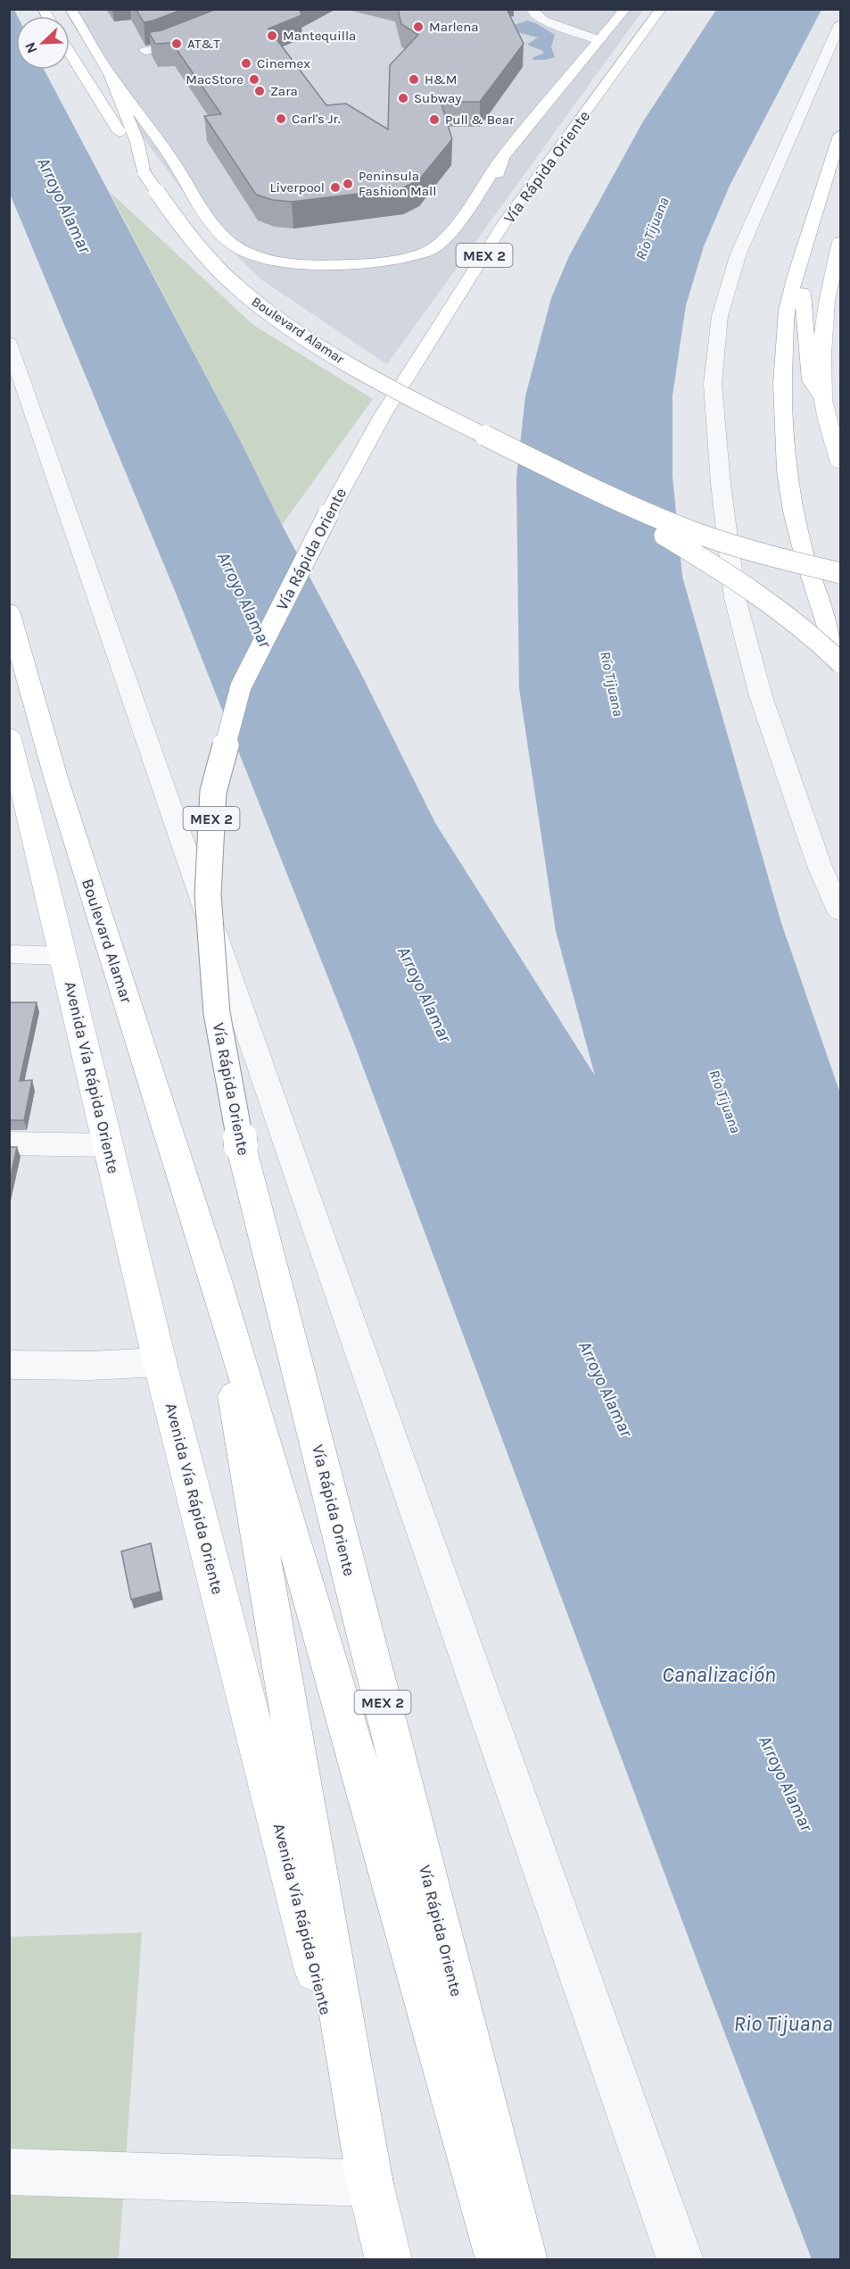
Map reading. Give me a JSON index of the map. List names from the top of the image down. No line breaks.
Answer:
{"streets":{"main road":["Vía Rápida Oriente","MEX 2","Boulevard Alamar","Avenida Vía Rápida Oriente"]},"water":["Arroyo Alamar","Río Tijuana","Canalización","Rio Tijuana"],"places":["Marlena","Mantequilla","AT&T","Cinemex","MacStore","H&M","Zara","Subway","Carl's Jr.","Pull & Bear","Peninsula Fashion Mall","Liverpool"],"north":"bottom left"}
